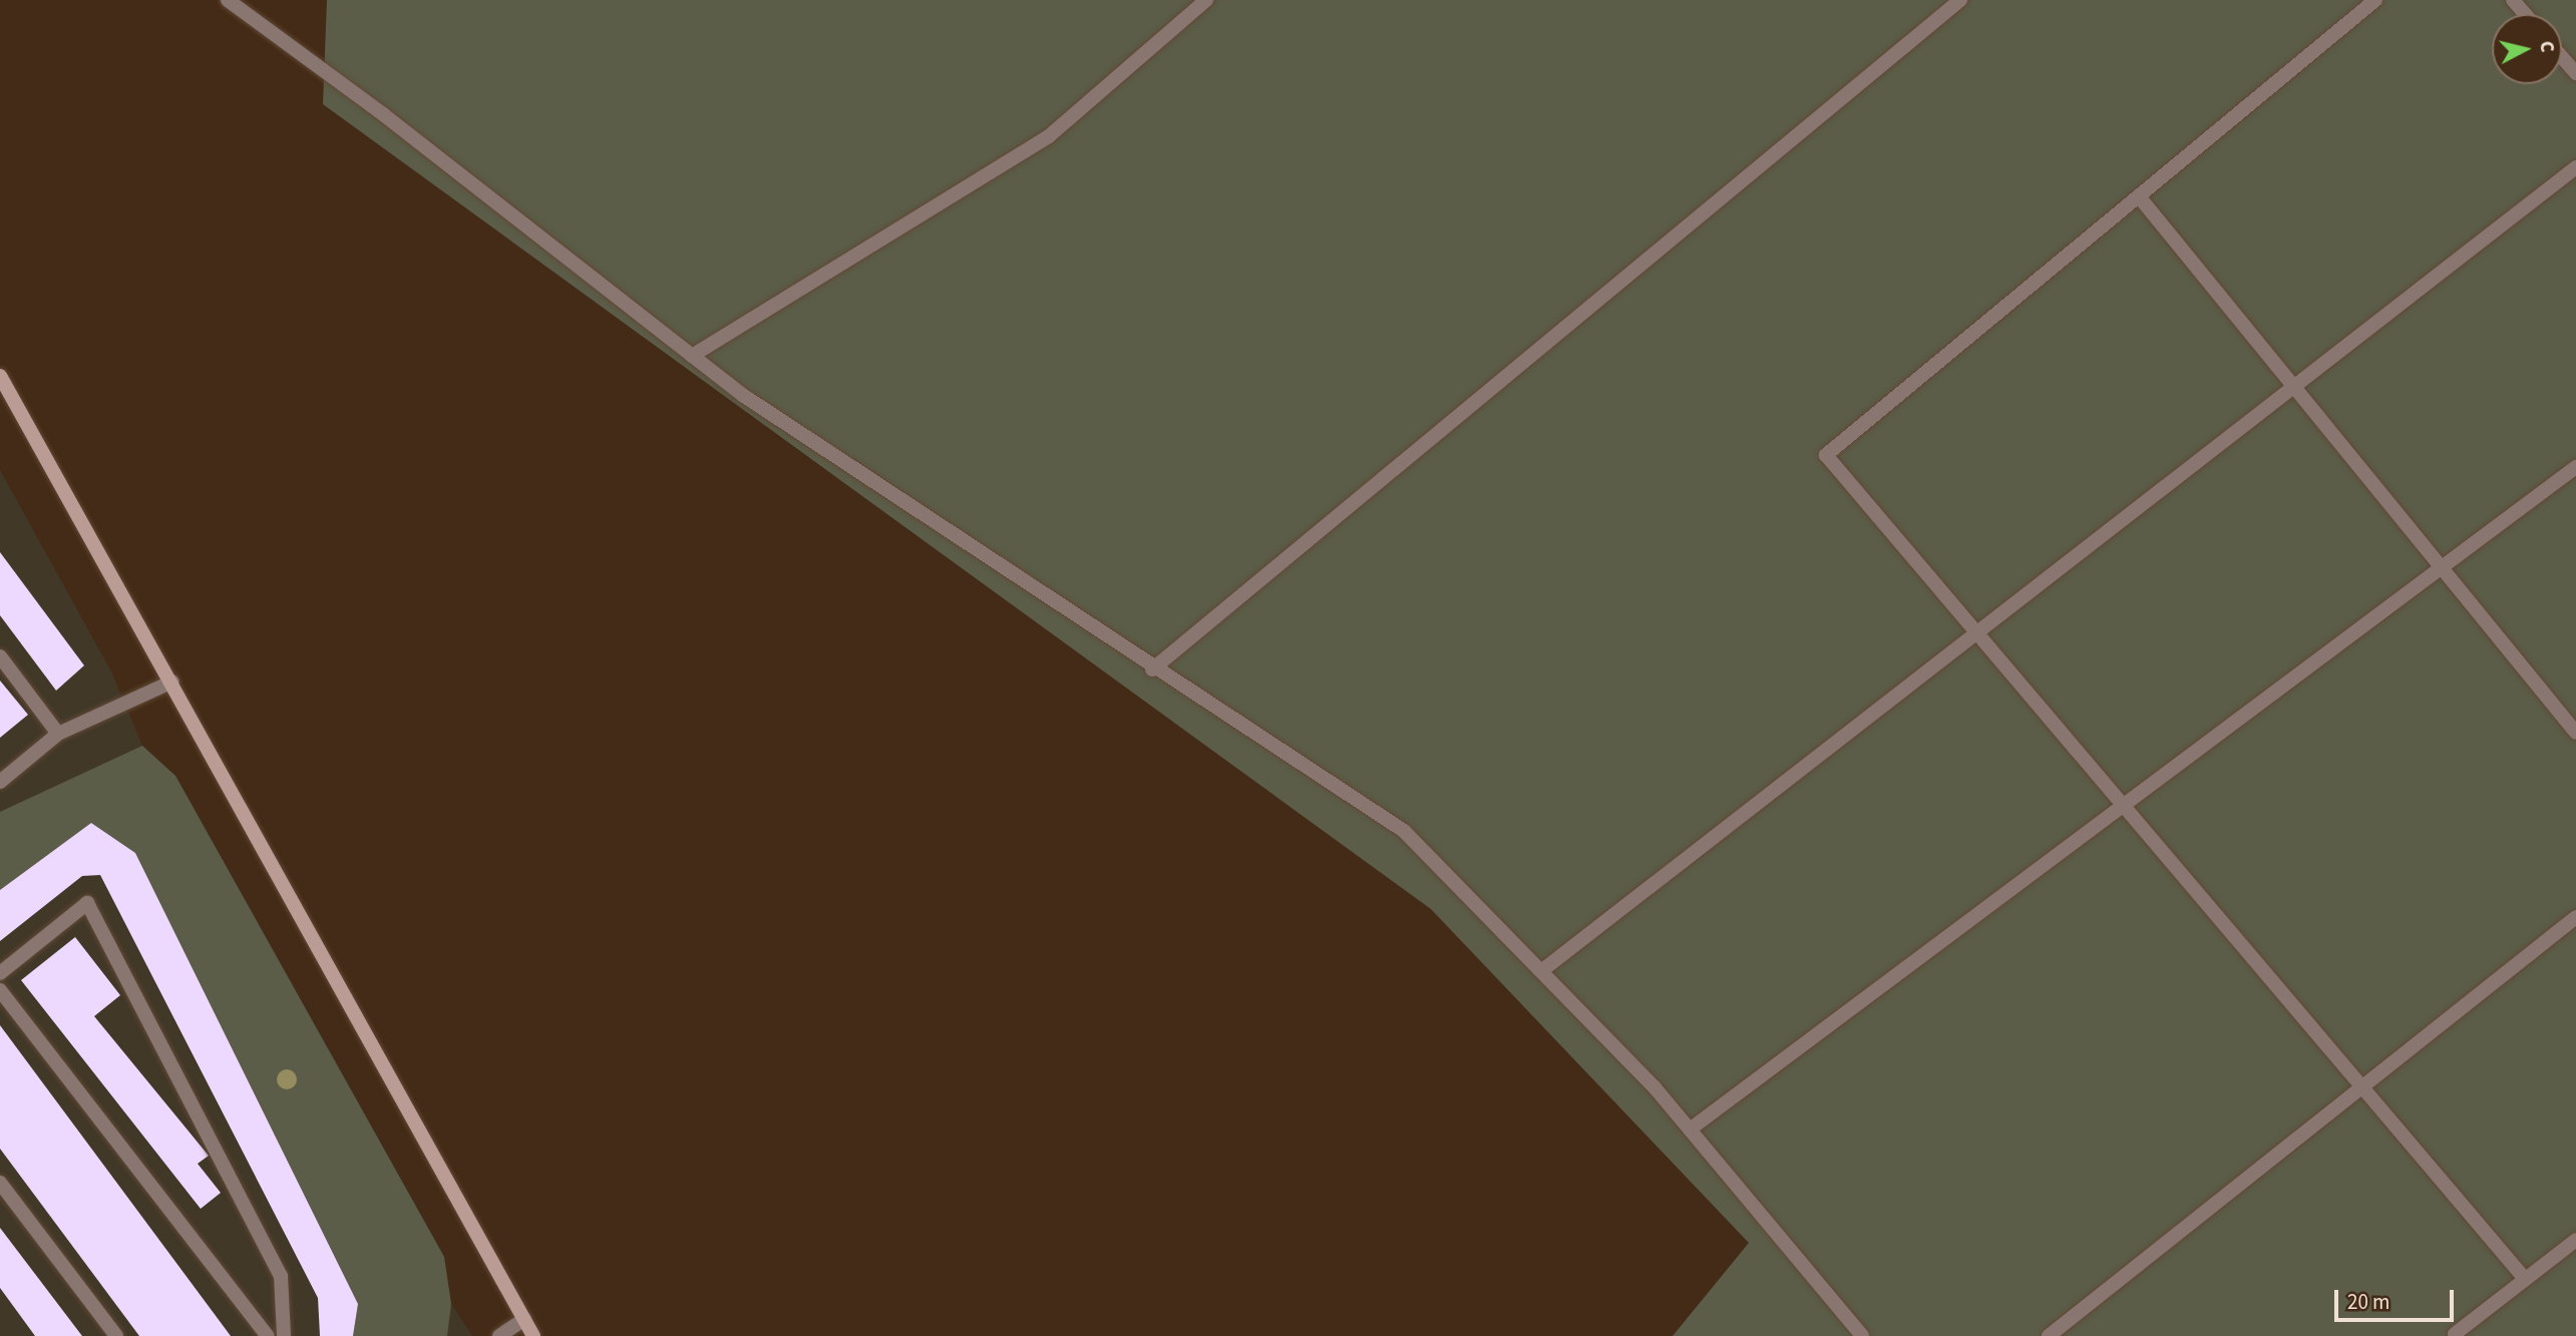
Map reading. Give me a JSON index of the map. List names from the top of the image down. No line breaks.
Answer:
{"scale_bar":"20 m","north":"right"}
